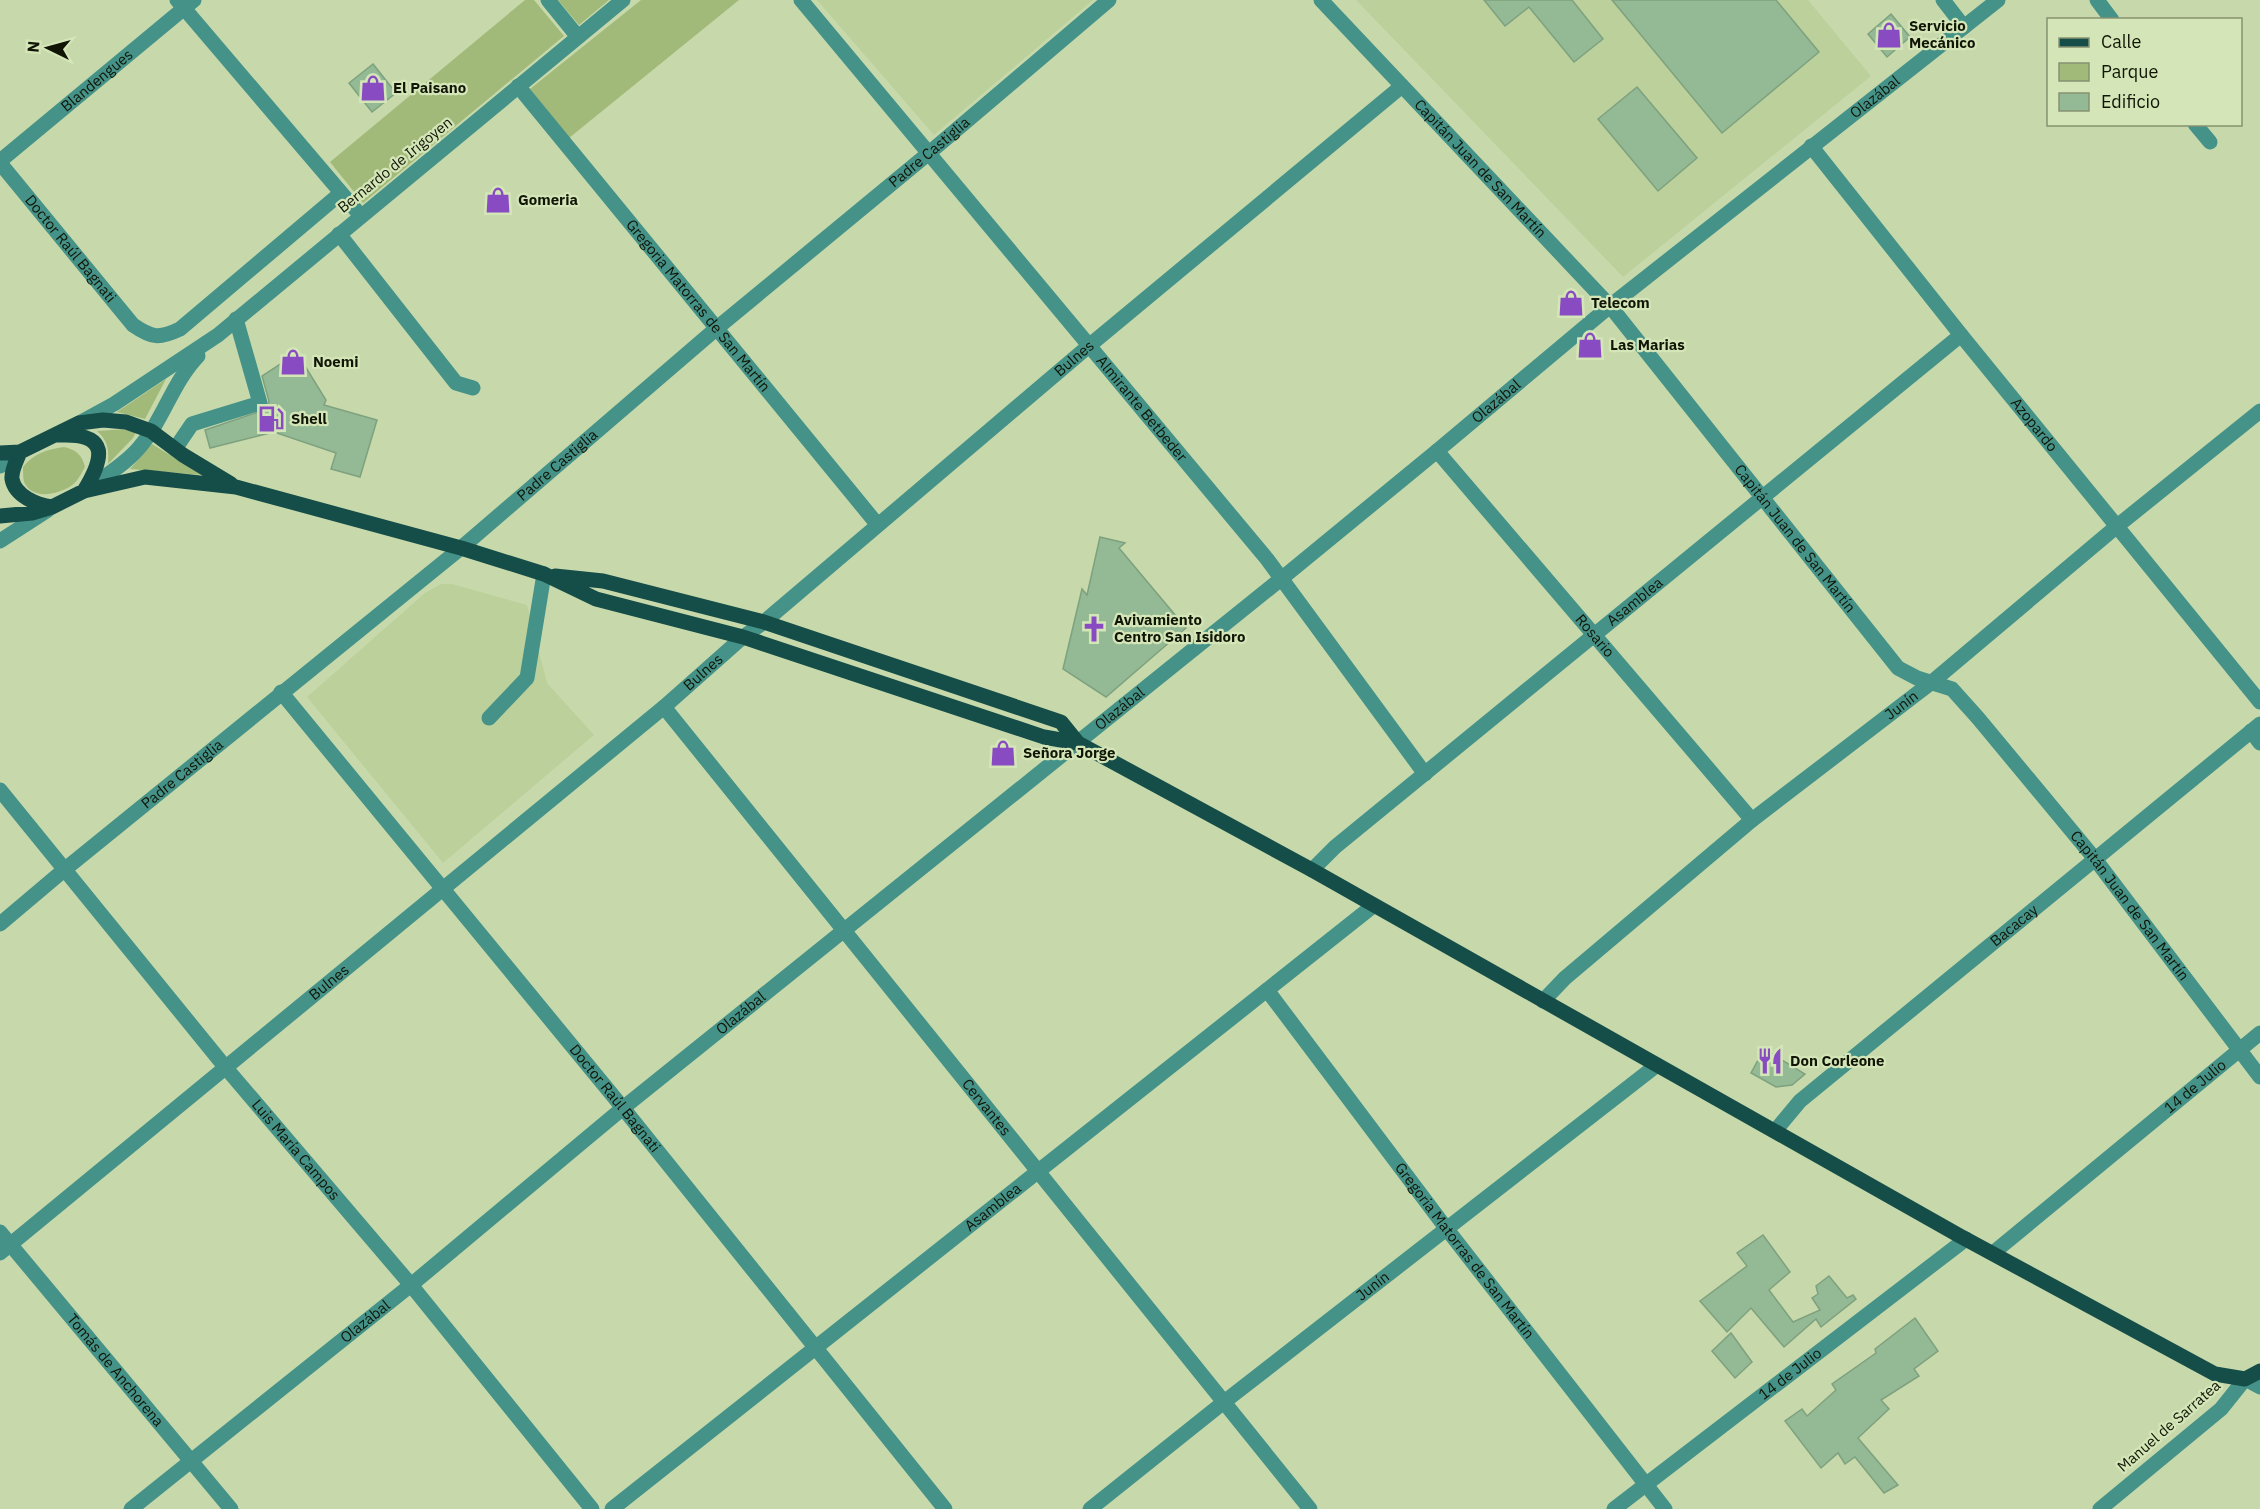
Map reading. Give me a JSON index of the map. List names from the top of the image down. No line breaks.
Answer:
{"streets":{"main road":["Bernardo de Irigoyen","Manuel de Sarratea"],"street":["Blandengues","Olazábal","Padre Castiglia","Capitán Juan de San Martín","Doctor Raúl Bagnati","Gregoria Matorras de San Martín","Bulnes","Almirante Betbeder","Azopardo","Asamblea","Rosario","Junín","Bacacay","14 de Julio","Cervantes","Luis María Campos","Tomás de Anchorena"]},"crossings":[["Blandengues","Doctor Raúl Bagnati"],["Olazábal","Capitán Juan de San Martín"],["Olazábal","Doctor Raúl Bagnati"],["Olazábal","Almirante Betbeder"],["Olazábal","Azopardo"],["Olazábal","Rosario"],["Olazábal","Cervantes"],["Olazábal","Luis María Campos"],["Olazábal","Tomás de Anchorena"],["Padre Castiglia","Doctor Raúl Bagnati"],["Padre Castiglia","Gregoria Matorras de San Martín"],["Padre Castiglia","Almirante Betbeder"],["Padre Castiglia","Luis María Campos"],["Bernardo de Irigoyen","Doctor Raúl Bagnati"],["Bernardo de Irigoyen","Gregoria Matorras de San Martín"],["Capitán Juan de San Martín","Bulnes"],["Capitán Juan de San Martín","Asamblea"],["Capitán Juan de San Martín","Junín"],["Capitán Juan de San Martín","Bacacay"],["Capitán Juan de San Martín","14 de Julio"],["Doctor Raúl Bagnati","Bulnes"],["Doctor Raúl Bagnati","Asamblea"],["Gregoria Matorras de San Martín","Bulnes"],["Gregoria Matorras de San Martín","Asamblea"],["Gregoria Matorras de San Martín","Junín"],["Gregoria Matorras de San Martín","14 de Julio"],["Bulnes","Almirante Betbeder"],["Bulnes","Cervantes"],["Bulnes","Luis María Campos"],["Bulnes","Tomás de Anchorena"],["Almirante Betbeder","Asamblea"],["Azopardo","Asamblea"],["Azopardo","Junín"],["Asamblea","Rosario"],["Asamblea","Cervantes"],["Rosario","Junín"],["Junín","Cervantes"]],"places":{"shop":["Servicio Mecánico","El Paisano","Gomeria","Telecom","Las Marias","Noemi","Señora Jorge"],"fuel station":["Shell"],"church":["Avivamiento Centro San Isidoro"],"restaurant":["Don Corleone"]},"legend":["Calle","Parque","Edificio"],"north":"left"}
